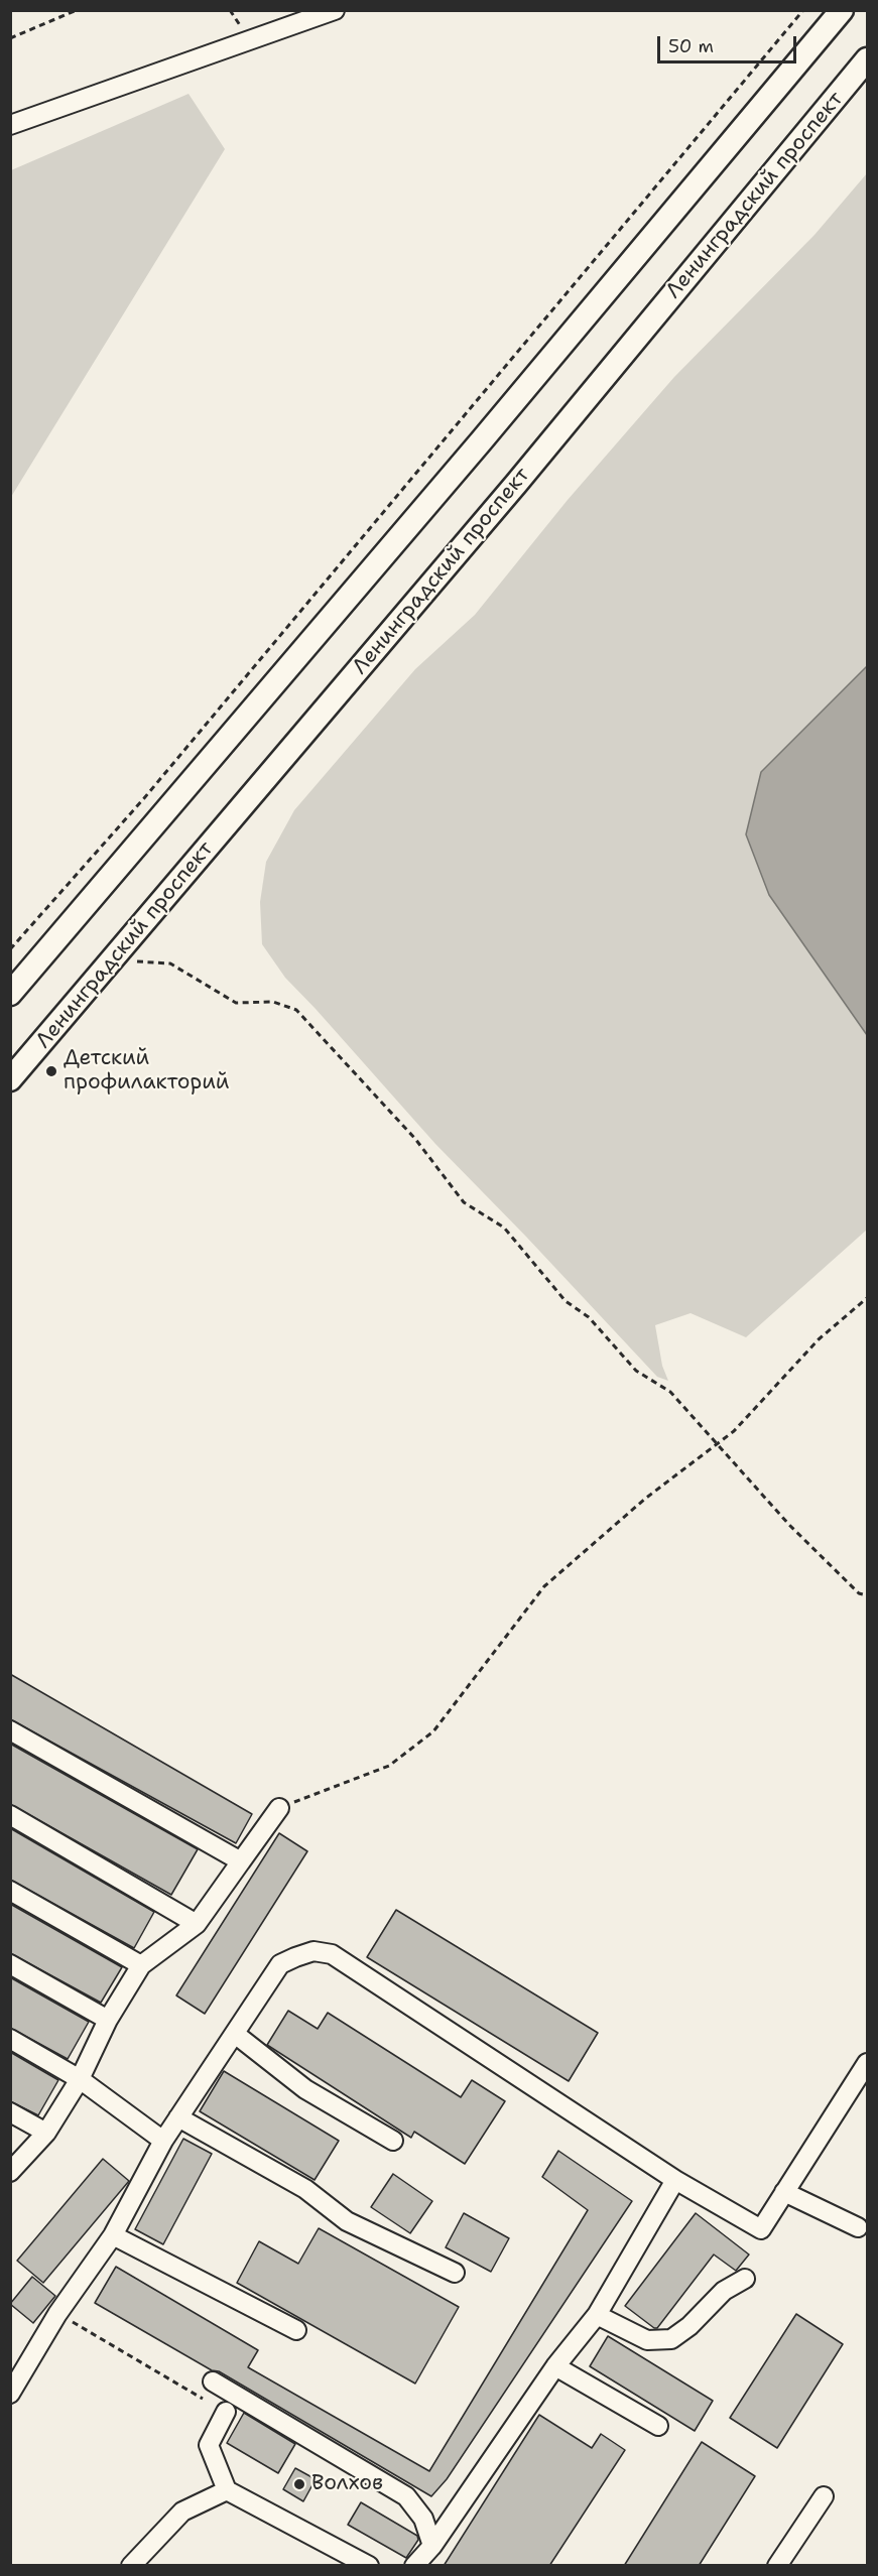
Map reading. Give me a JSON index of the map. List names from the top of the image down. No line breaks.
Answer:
{"streets":{"main road":["Ленинградский проспект"]},"places":["Детский профилакторий","Волхов"],"scale_bar":"50 m"}
